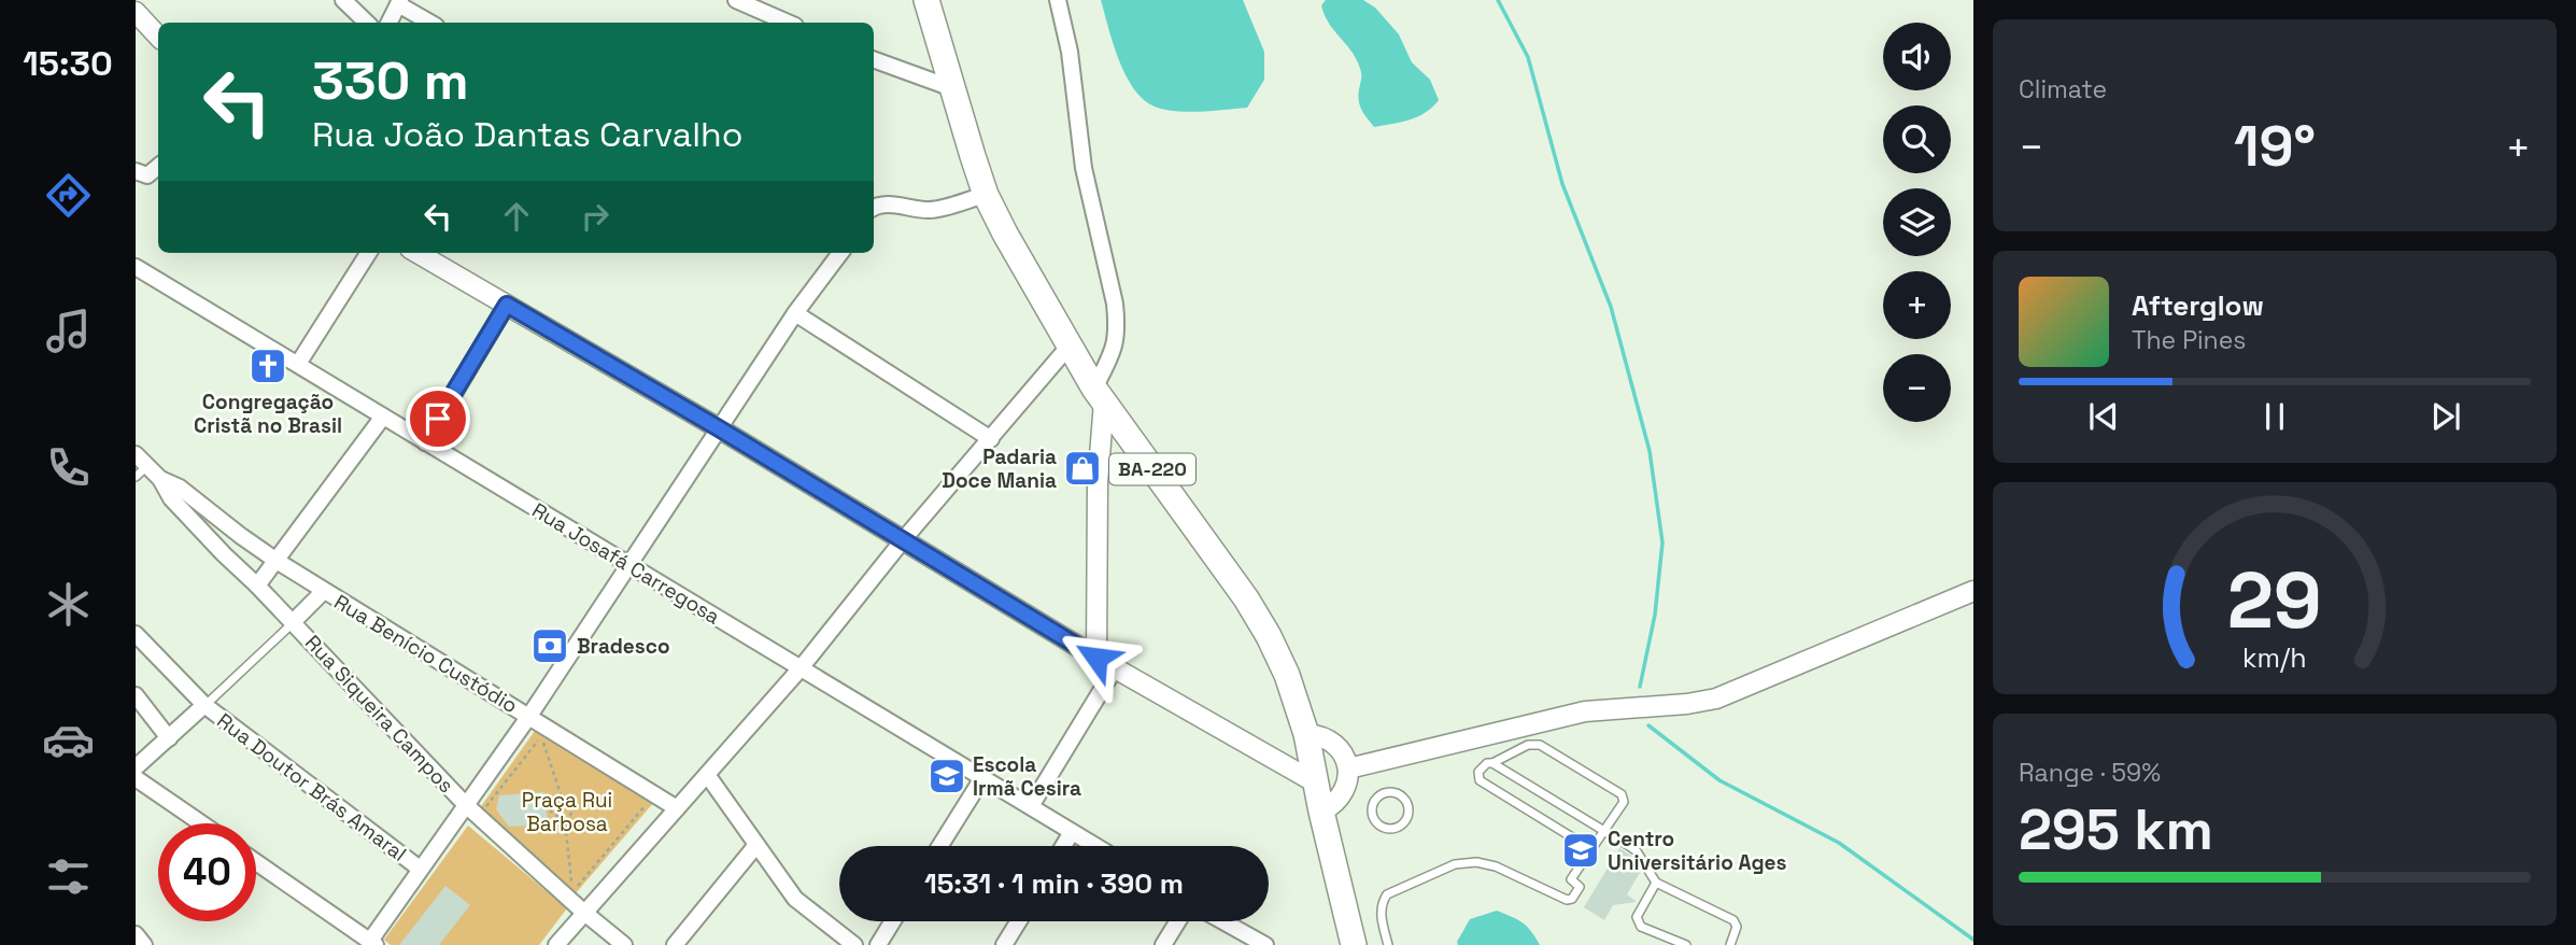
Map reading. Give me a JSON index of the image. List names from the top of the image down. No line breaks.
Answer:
{"streets":{"main road":["BA-220"],"street":["Rua Josafá Carregosa","Rua Benício Custódio","Rua Siqueira Campos","Rua Doutor Brás Amaral"]},"crossings":[["Rua Benício Custódio","Rua Siqueira Campos"]],"parks":["Praça Rui Barbosa"],"places":{"church":["Congregação Cristã no Brasil"],"shop":["Padaria Doce Mania"],"bank":["Bradesco"],"school or university":["Escola Irmã Cesira","Centro Universitário Ages"]},"page":{"tabs":"15:30","tile":["Climate",["Range · 59%","295 km"]],"map_buttons":["+","−"],"turn":["330 m","Rua João Dantas Carvalho"],"heat":["−","19°","+"],"song":["Afterglow","The Pines"],"limit":"40","trip":"15:31 · 1 min · 390 m","gauge":["29","km/h"]}}
